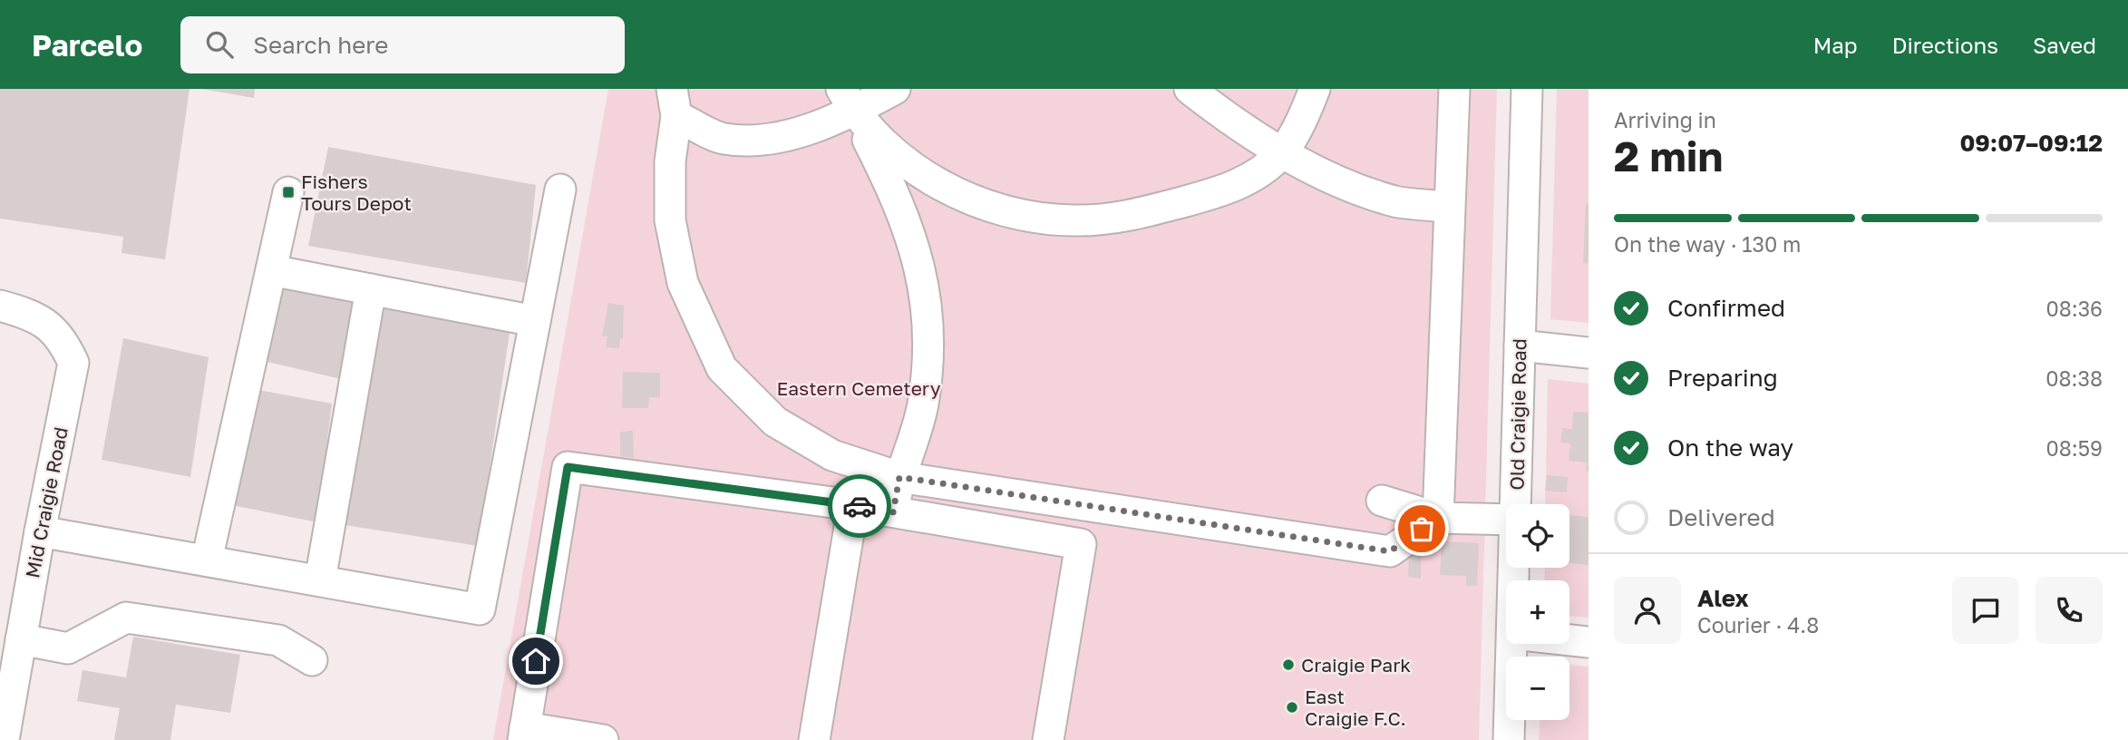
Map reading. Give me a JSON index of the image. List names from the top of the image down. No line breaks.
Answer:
{"streets":{"street":["Old Craigie Road","Mid Craigie Road"]},"parks":["Eastern Cemetery"],"places":{"transit":["Fishers Tours Depot"],"other":["Craigie Park","East Craigie F.C."]},"page":{"header":"Parcelo","search":"Search here","nav":["Map","Directions","Saved"],"heading":["2 min","Arriving in","09:07–09:12"],"panel":["Alex","Courier · 4.8"],"bar":"On the way · 130 m","list":[["Confirmed","08:36"],["Preparing","08:38"],["On the way","08:59"],"Delivered"],"map_buttons":["+","−"]}}
